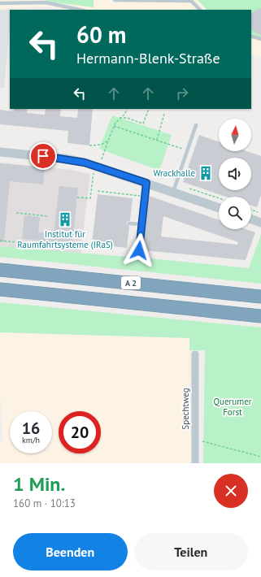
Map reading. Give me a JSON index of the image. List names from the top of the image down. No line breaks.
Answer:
{"streets":{"highway":["A 2"],"street":["Spechtweg"]},"parks":["Querumer Forst"],"places":{"building":["Wrackhalle","Institut für Raumfahrtsysteme (IRaS)"]},"north":"top","page":{"turn":["60 m","Hermann-Blenk-Straße"],"speed":"16 km/h","limit":"20","heading":["1 Min.","160 m · 10:13"],"buttons":["Beenden","Teilen"]}}
